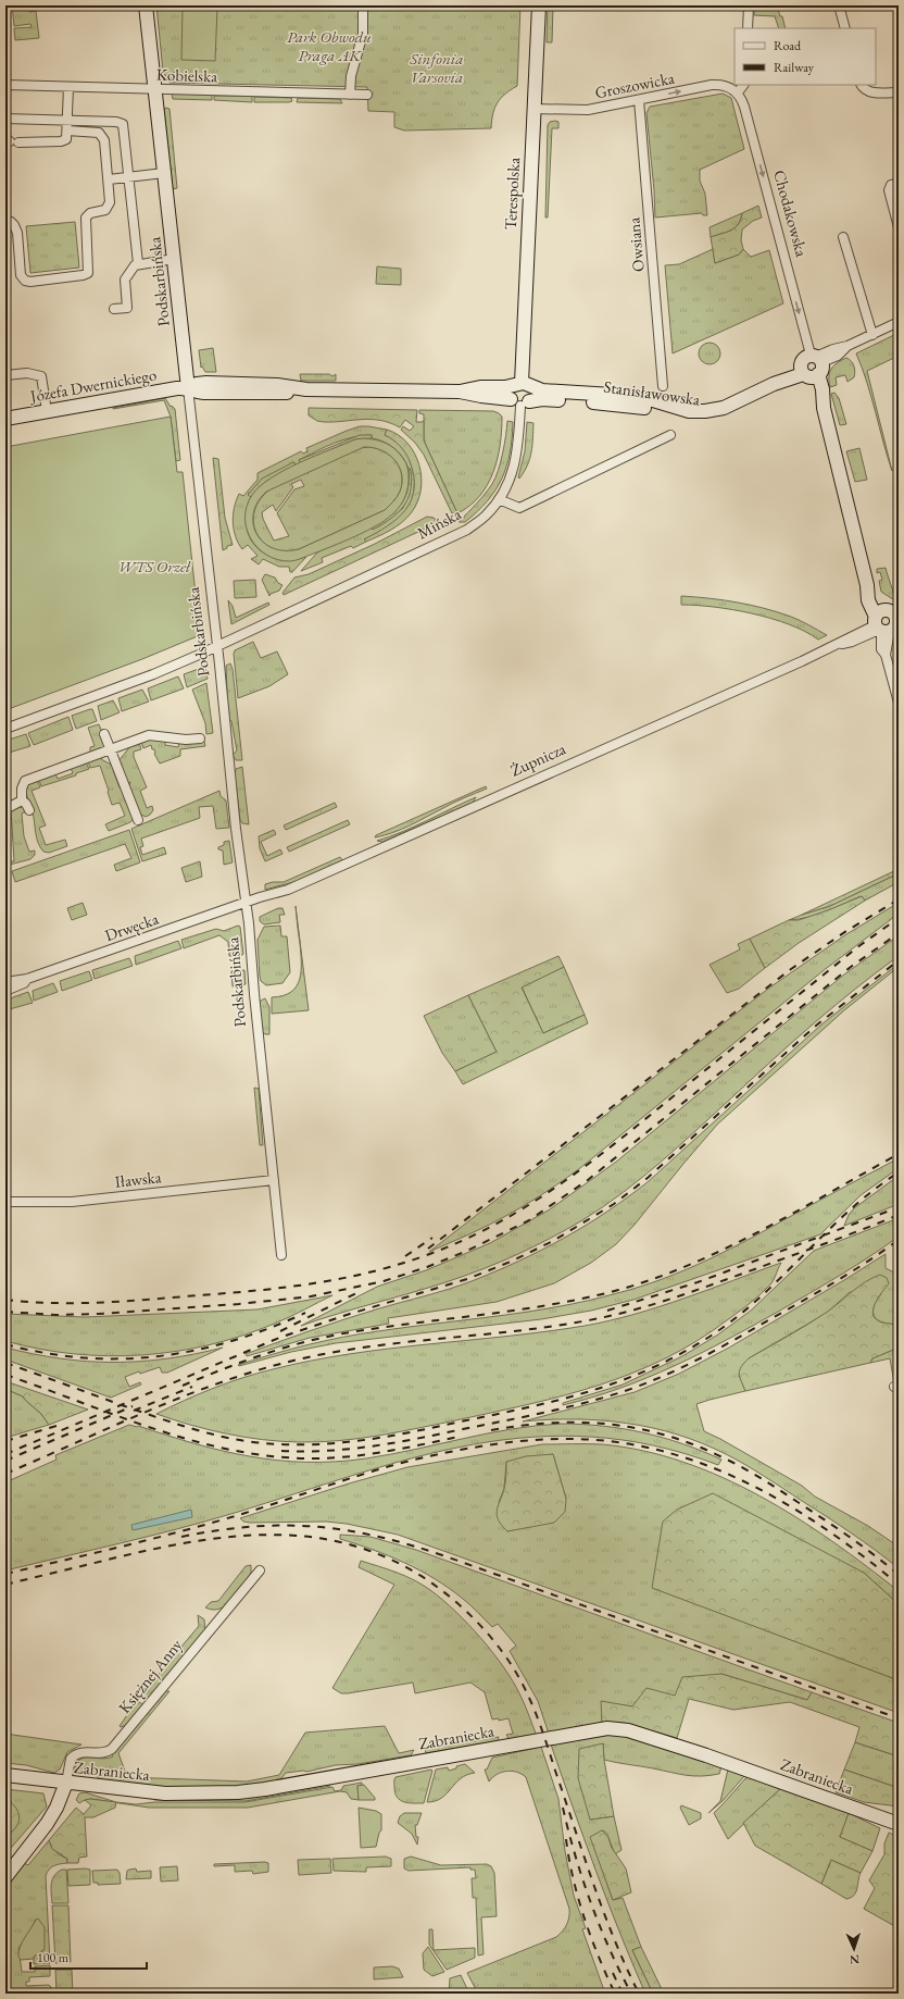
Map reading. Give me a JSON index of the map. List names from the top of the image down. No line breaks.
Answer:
{"streets":{"street":["Kobielska","Groszowicka","Terespolska","Chodakowska","Owsiana","Podskarbińska","Józefa Dwernickiego","Stanisławowska","Mińska","Żupnicza","Drwęcka","Iławska","Księżnej Anny","Zabraniecka"]},"crossings":[["Kobielska","Podskarbińska"],["Groszowicka","Terespolska"],["Groszowicka","Chodakowska"],["Groszowicka","Owsiana"],["Terespolska","Stanisławowska"],["Chodakowska","Żupnicza"],["Podskarbińska","Józefa Dwernickiego"],["Podskarbińska","Stanisławowska"],["Podskarbińska","Mińska"],["Podskarbińska","Żupnicza"],["Podskarbińska","Drwęcka"],["Podskarbińska","Iławska"],["Józefa Dwernickiego","Stanisławowska"],["Żupnicza","Drwęcka"],["Księżnej Anny","Zabraniecka"]],"one_way":["Groszowicka"],"parks":["Park Obwodu Praga AK","Sinfonia Varsovia","WTS Orzeł"],"legend":["Road","Railway"],"scale_bar":"100 m","north":"bottom"}
